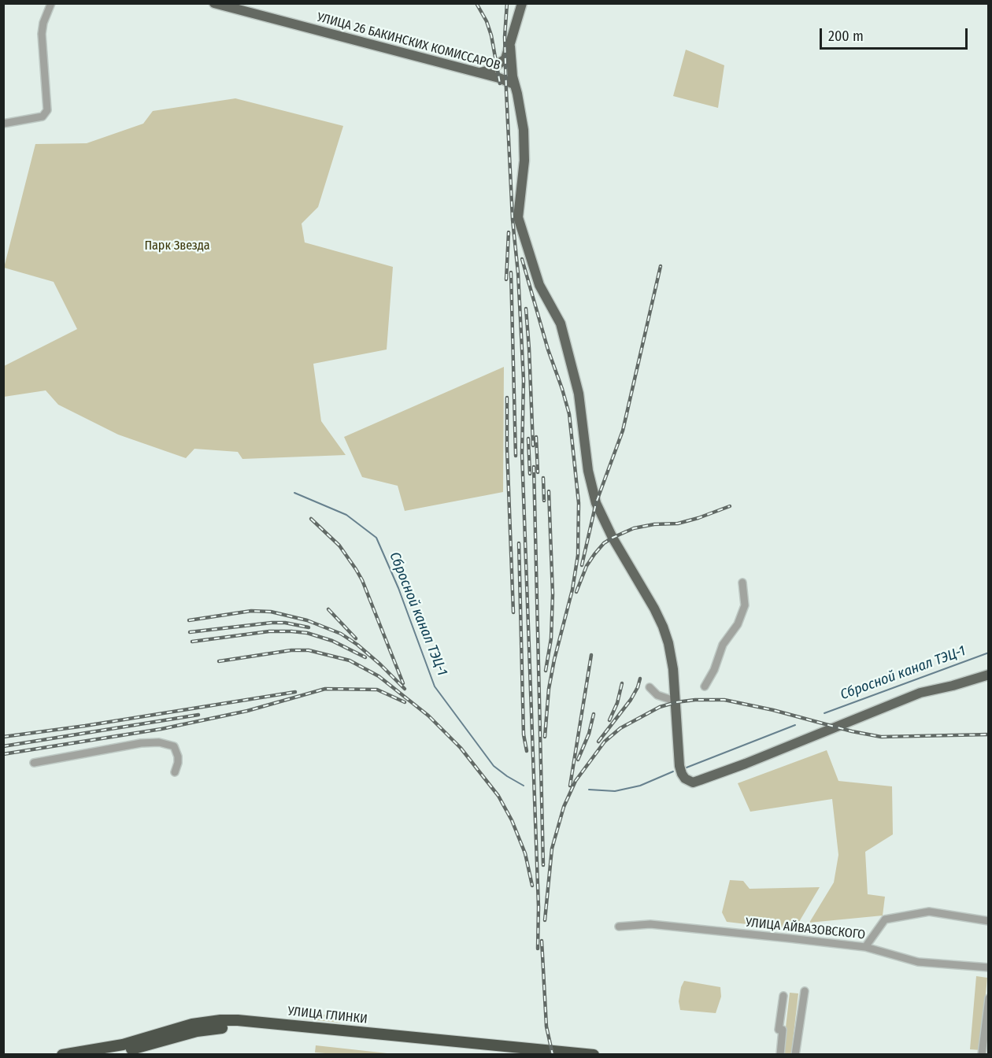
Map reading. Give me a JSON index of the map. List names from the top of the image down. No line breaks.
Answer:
{"streets":{"highway":["УЛИЦА ГЛИНКИ"],"main road":["УЛИЦА 26 БАКИНСКИХ КОМИССАРОВ"],"street":["УЛИЦА АЙВАЗОВСКОГО"]},"water":["Сбросной канал ТЭЦ-1"],"parks":["Парк Звезда"],"scale_bar":"200 m"}
